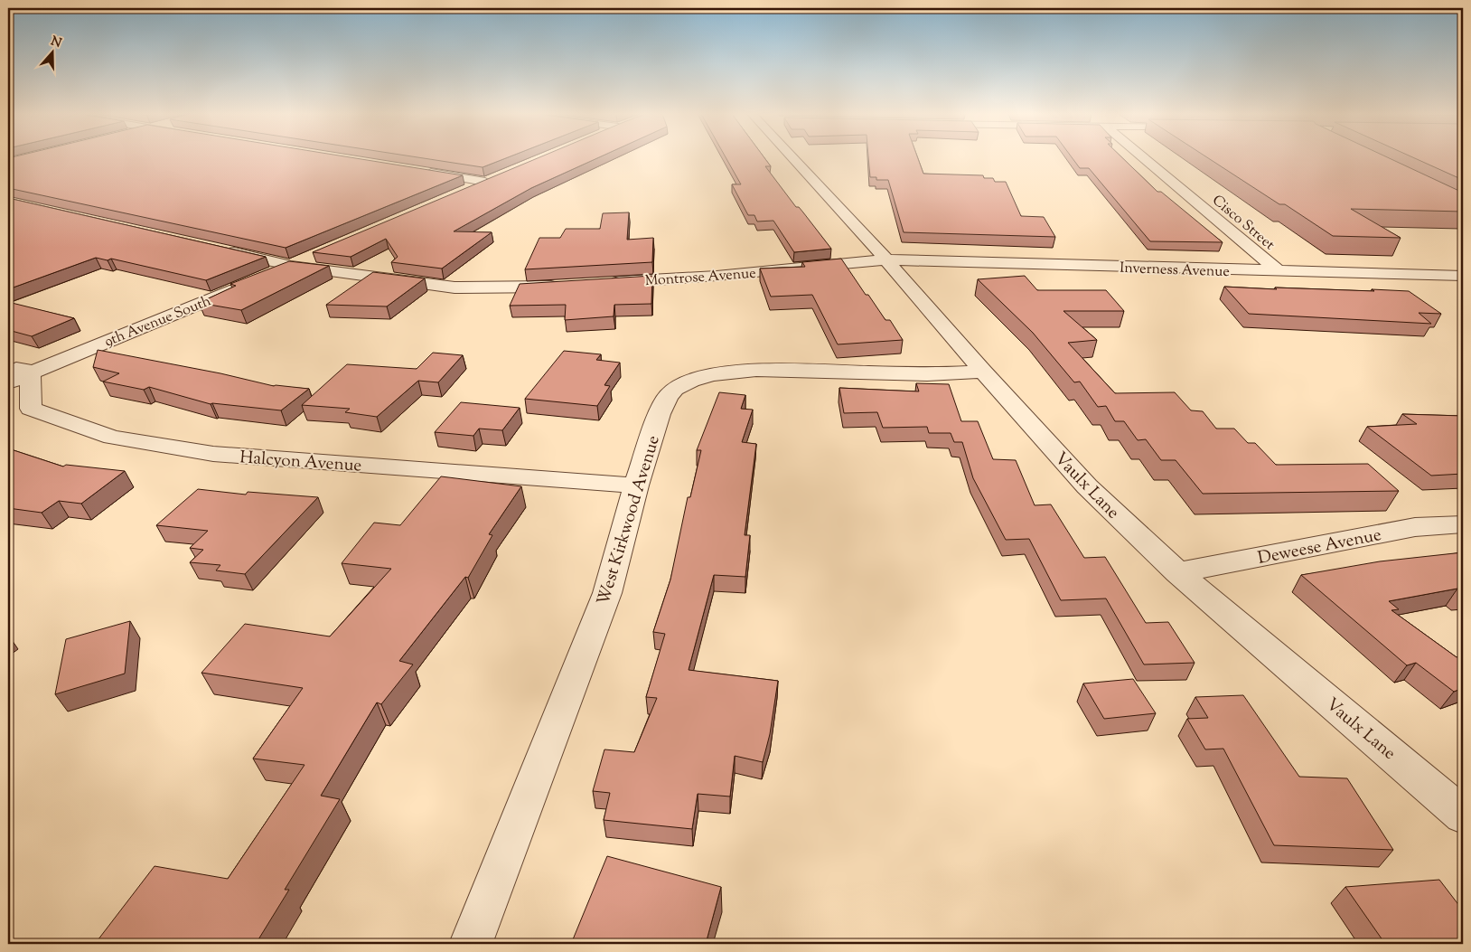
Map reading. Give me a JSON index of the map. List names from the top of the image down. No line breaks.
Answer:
{"streets":{"street":["Cisco Street","Inverness Avenue","Montrose Avenue","9th Avenue South","Halcyon Avenue","Vaulx Lane","West Kirkwood Avenue","Deweese Avenue"]},"crossings":[["Cisco Street","Inverness Avenue"],["Inverness Avenue","Montrose Avenue"],["Inverness Avenue","Vaulx Lane"],["Montrose Avenue","Vaulx Lane"],["9th Avenue South","Halcyon Avenue"],["Halcyon Avenue","West Kirkwood Avenue"],["Vaulx Lane","West Kirkwood Avenue"],["Vaulx Lane","Deweese Avenue"]],"north":"top"}
